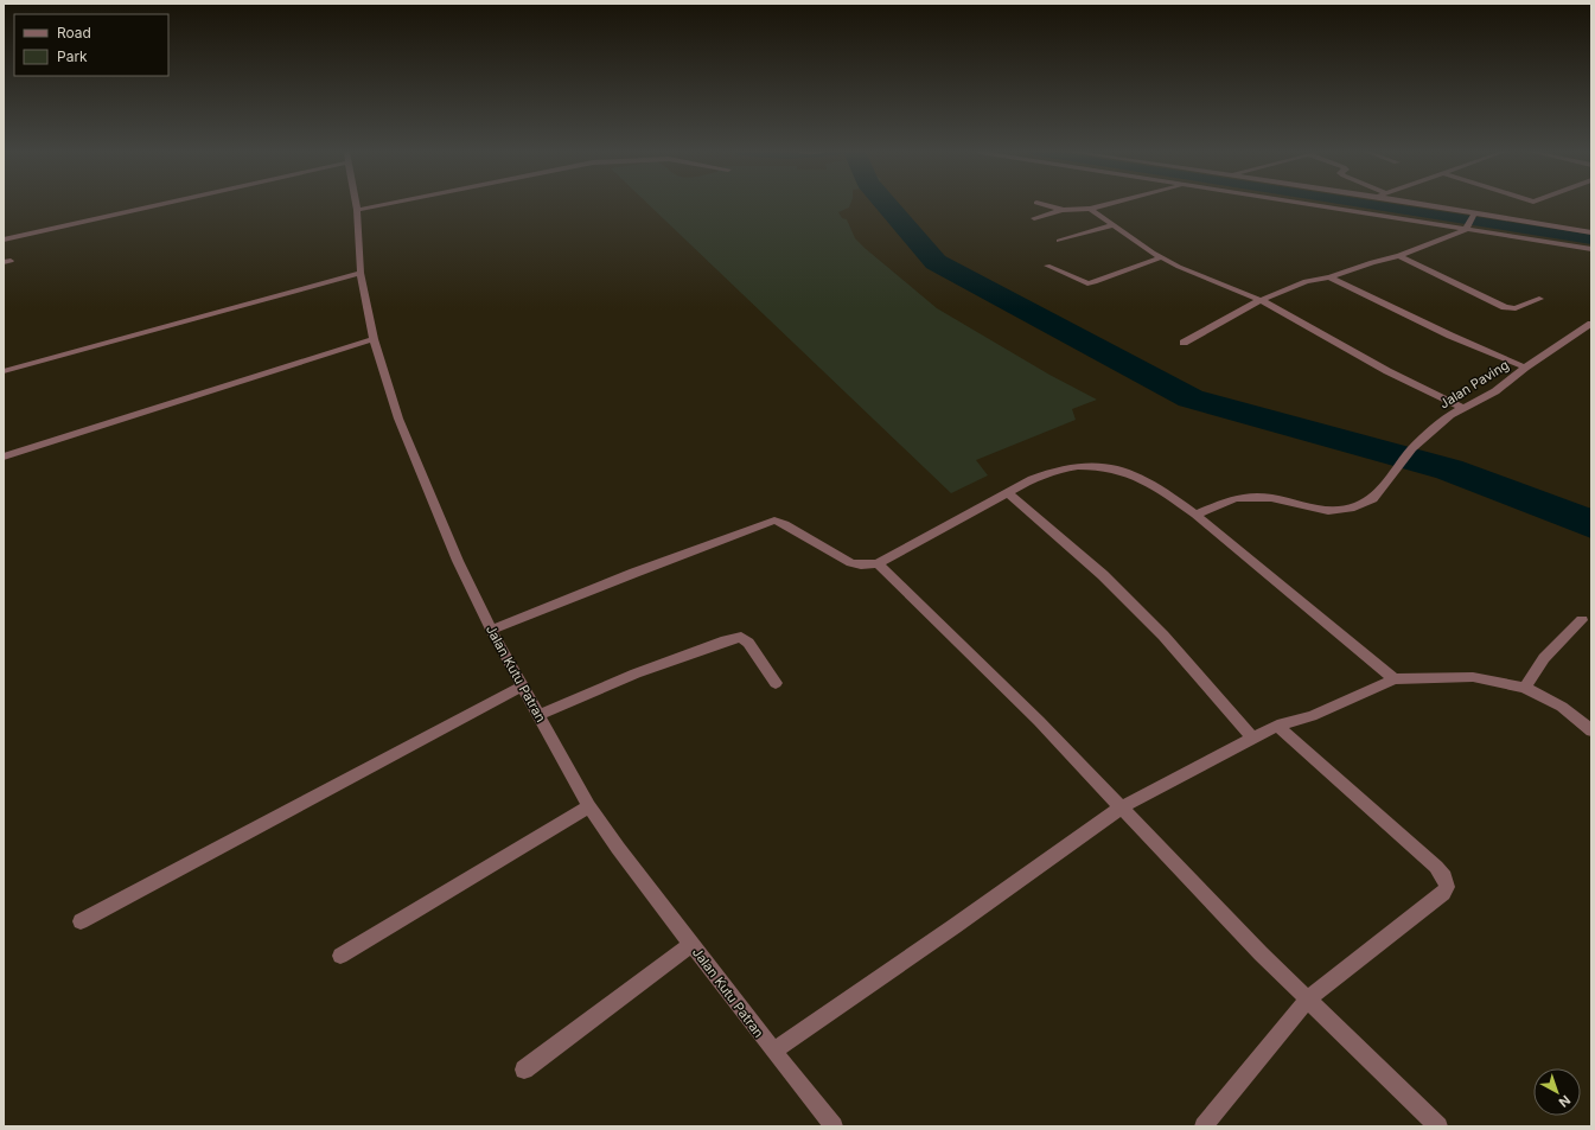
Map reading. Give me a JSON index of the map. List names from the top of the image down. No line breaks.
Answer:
{"streets":{"street":["Jalan Paving","Jalan Kutu Patran"]},"legend":["Road","Park"],"north":"bottom right"}
